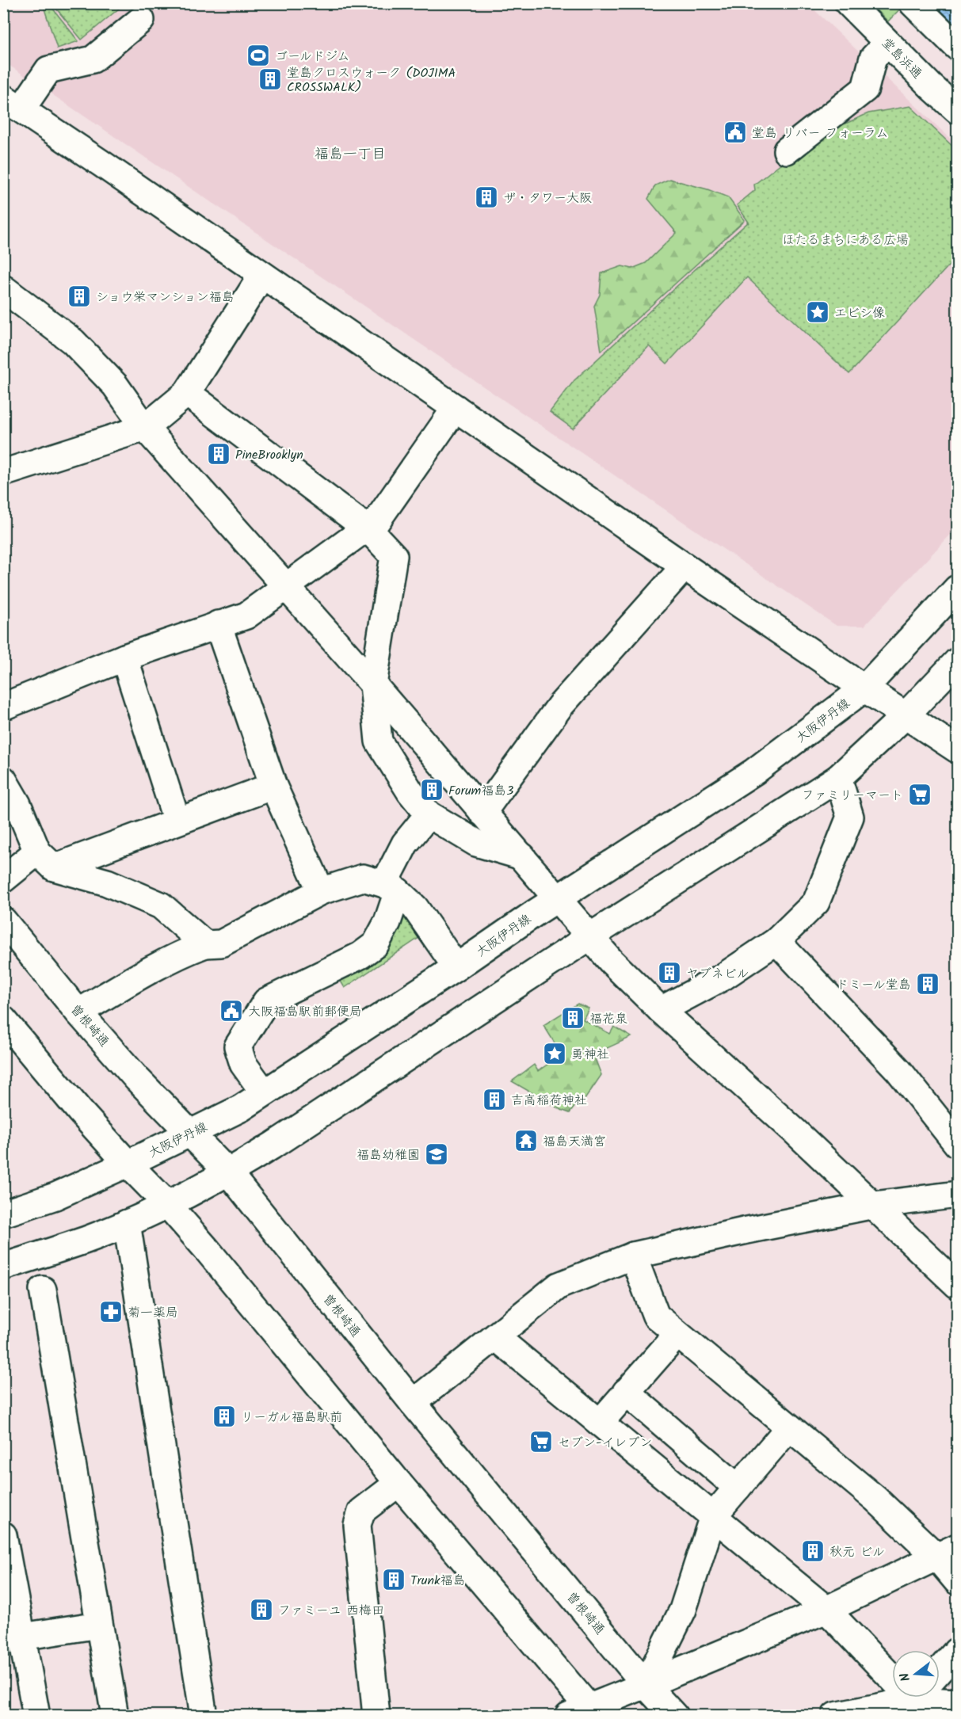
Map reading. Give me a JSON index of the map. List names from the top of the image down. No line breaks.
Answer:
{"streets":{"main road":["堂島浜通","大阪伊丹線","曽根崎通"]},"crossings":[["大阪伊丹線","曽根崎通"]],"districts":["福島一丁目"],"parks":["ほたるまちにある広場"],"places":{"sports":["ゴールドジム"],"building":["堂島クロスウォーク (DOJIMA CROSSWALK)","ザ・タワー大阪","ショウ栄マンション福島","PineBrooklyn","Forum福島3","ヤブネビル","ドミール堂島","福花泉","吉高稲荷神社","リーガル福島駅前","秋元 ビル","Trunk福島","ファミーユ 西梅田"],"public building":["堂島 リバー フォーラム","大阪福島駅前郵便局"],"place":["エビシ像","勇神社"],"supermarket":["ファミリーマート","セブン-イレブン"],"temple":["福島天満宮"],"school or university":["福島幼稚園"],"pharmacy":["菊一薬局"]},"north":"left"}
